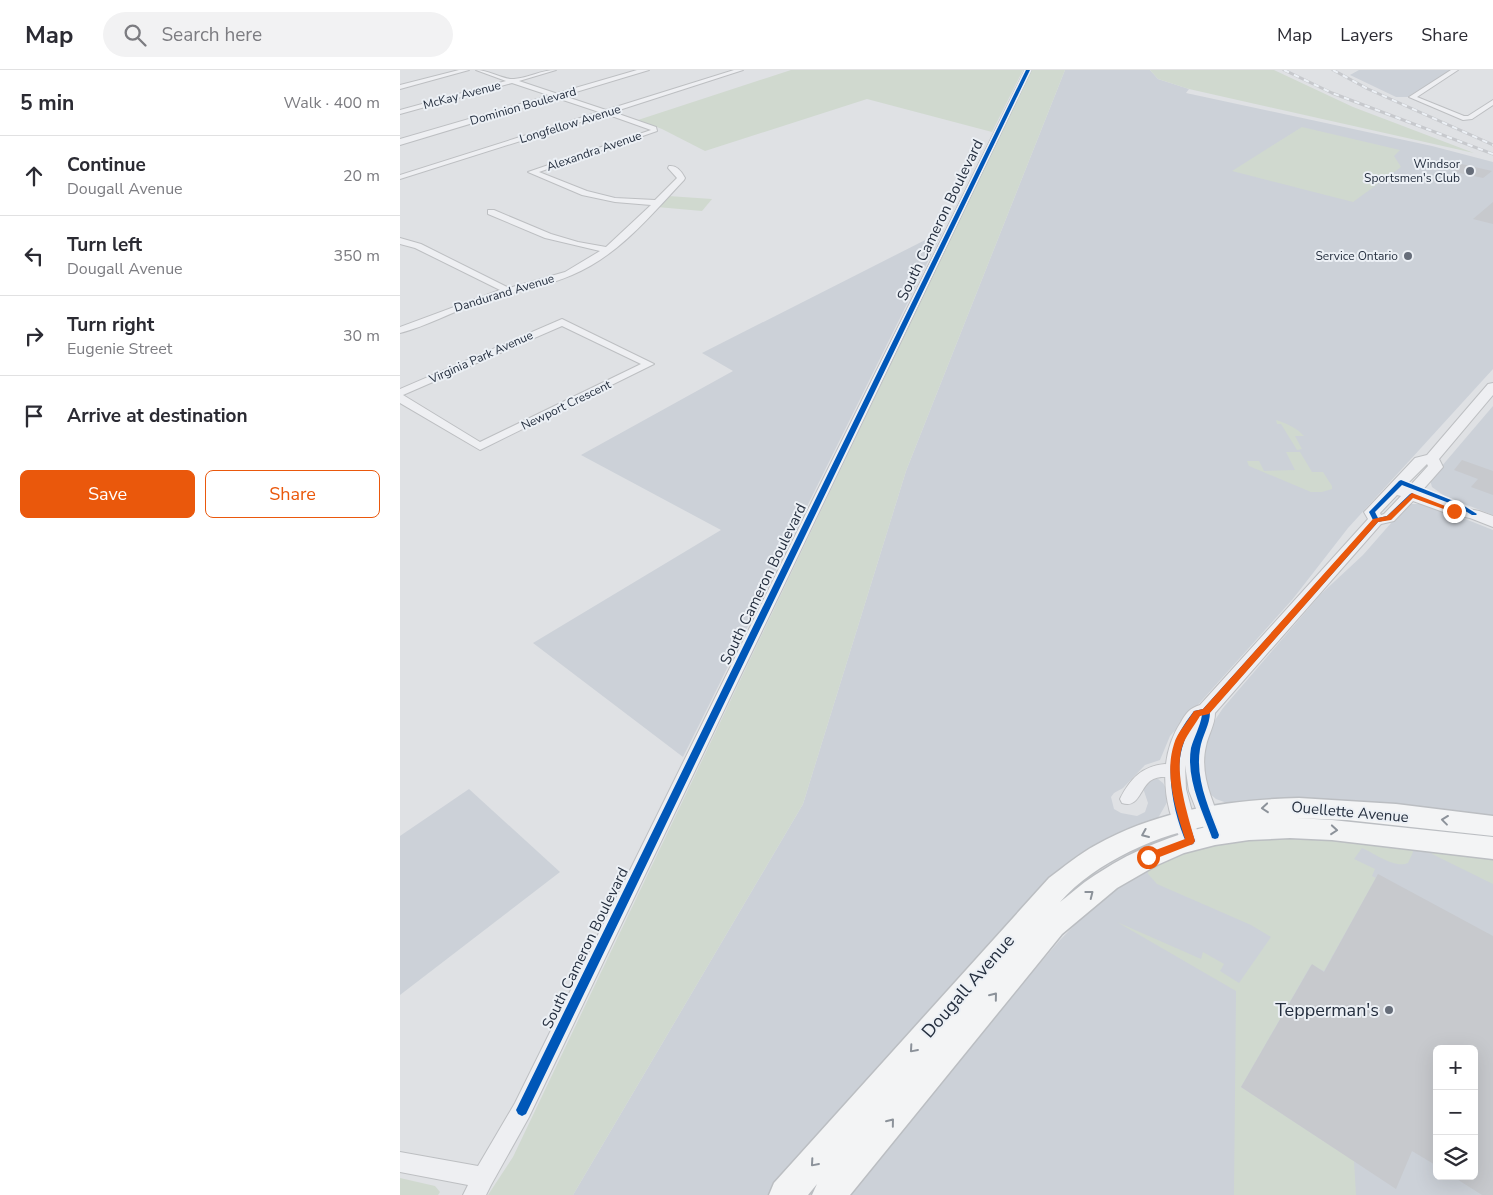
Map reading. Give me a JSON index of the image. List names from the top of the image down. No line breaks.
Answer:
{"streets":{"main road":["Ouellette Avenue","Dougall Avenue"],"street":["McKay Avenue","Dominion Boulevard","Longfellow Avenue","Alexandra Avenue","South Cameron Boulevard","Dandurand Avenue","Virginia Park Avenue","Newport Crescent"]},"crossings":[["Longfellow Avenue","Alexandra Avenue"],["Alexandra Avenue","Dandurand Avenue"],["Virginia Park Avenue","Newport Crescent"],["Ouellette Avenue","Dougall Avenue"]],"places":["Windsor Sportsmen's Club","Service Ontario","Tepperman's"],"page":{"header":"Map","search":"Search here","nav":["Map","Layers","Share"],"heading":["5 min","Walk · 400 m"],"list":[["Continue","Dougall Avenue","20 m"],["Turn left","Dougall Avenue","350 m"],["Turn right","Eugenie Street","30 m"],"Arrive at destination"],"buttons":["Save","Share"],"map_buttons":["+","−"]}}
